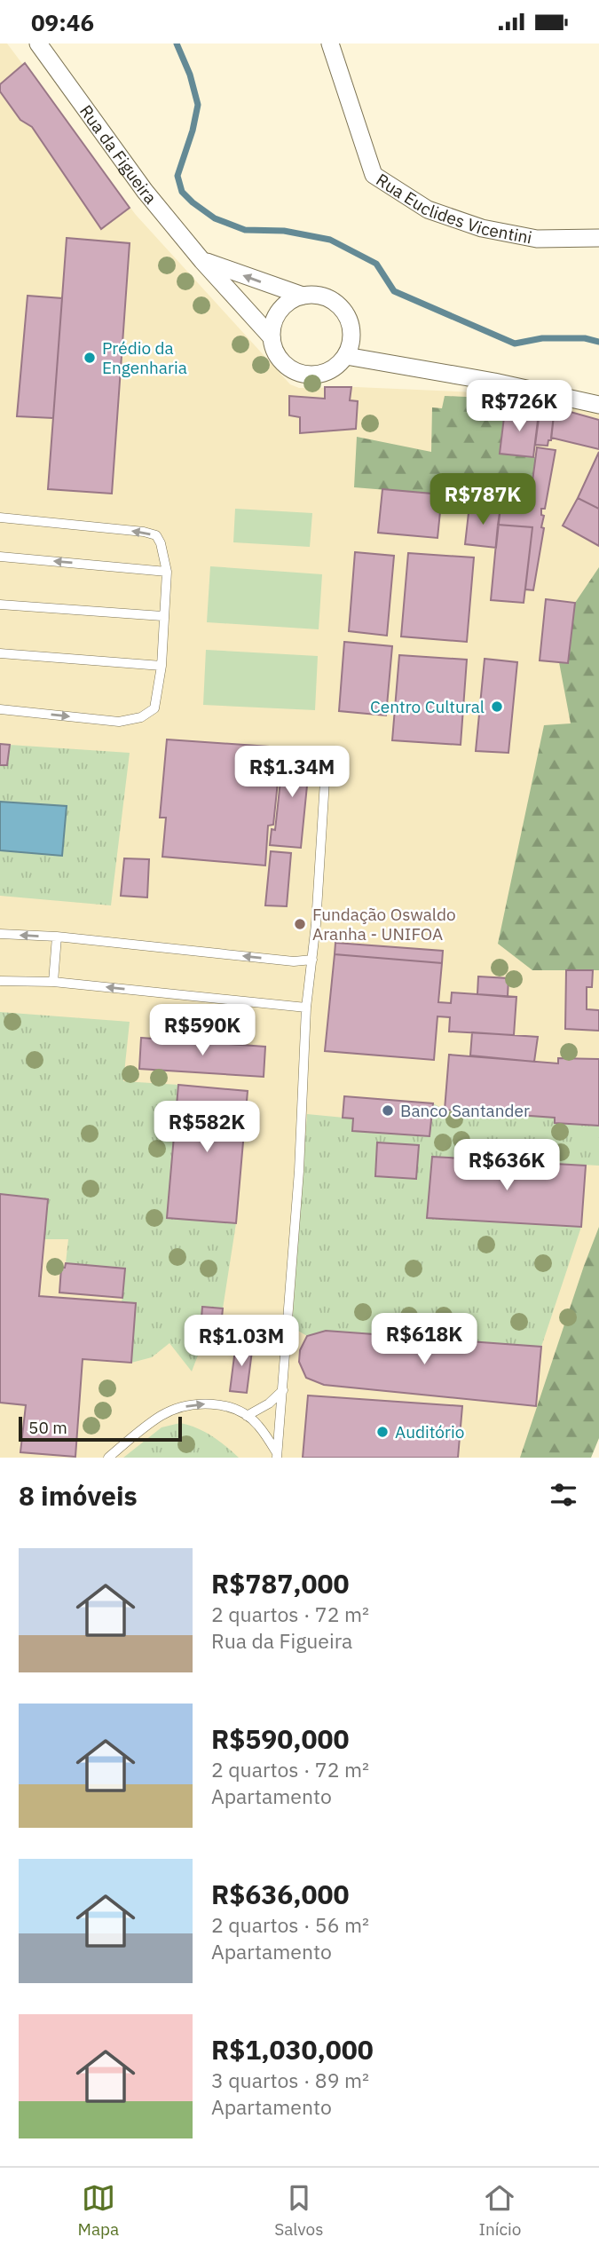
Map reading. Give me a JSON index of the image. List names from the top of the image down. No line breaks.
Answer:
{"streets":{"street":["Rua da Figueira","Rua Euclides Vicentini"]},"places":["Prédio da Engenharia","Centro Cultural","Fundação Oswaldo Aranha - UNIFOA","Banco Santander","Auditório"],"scale_bar":"50 m","page":{"status":"09:46","price":["R$726K","R$787K","R$1.34M","R$590K","R$582K","R$636K","R$618K","R$1.03M"],"scale":"50 m","heading":"8 imóveis","list":[{"name":"R$787,000","note":"2 quartos · 72 m² · Rua da Figueira"},{"name":"R$590,000","note":"2 quartos · 72 m² · Apartamento"},{"name":"R$636,000","note":"2 quartos · 56 m² · Apartamento"},{"name":"R$1,030,000","note":"3 quartos · 89 m² · Apartamento"}],"tabs":["Mapa","Salvos","Início"]}}
